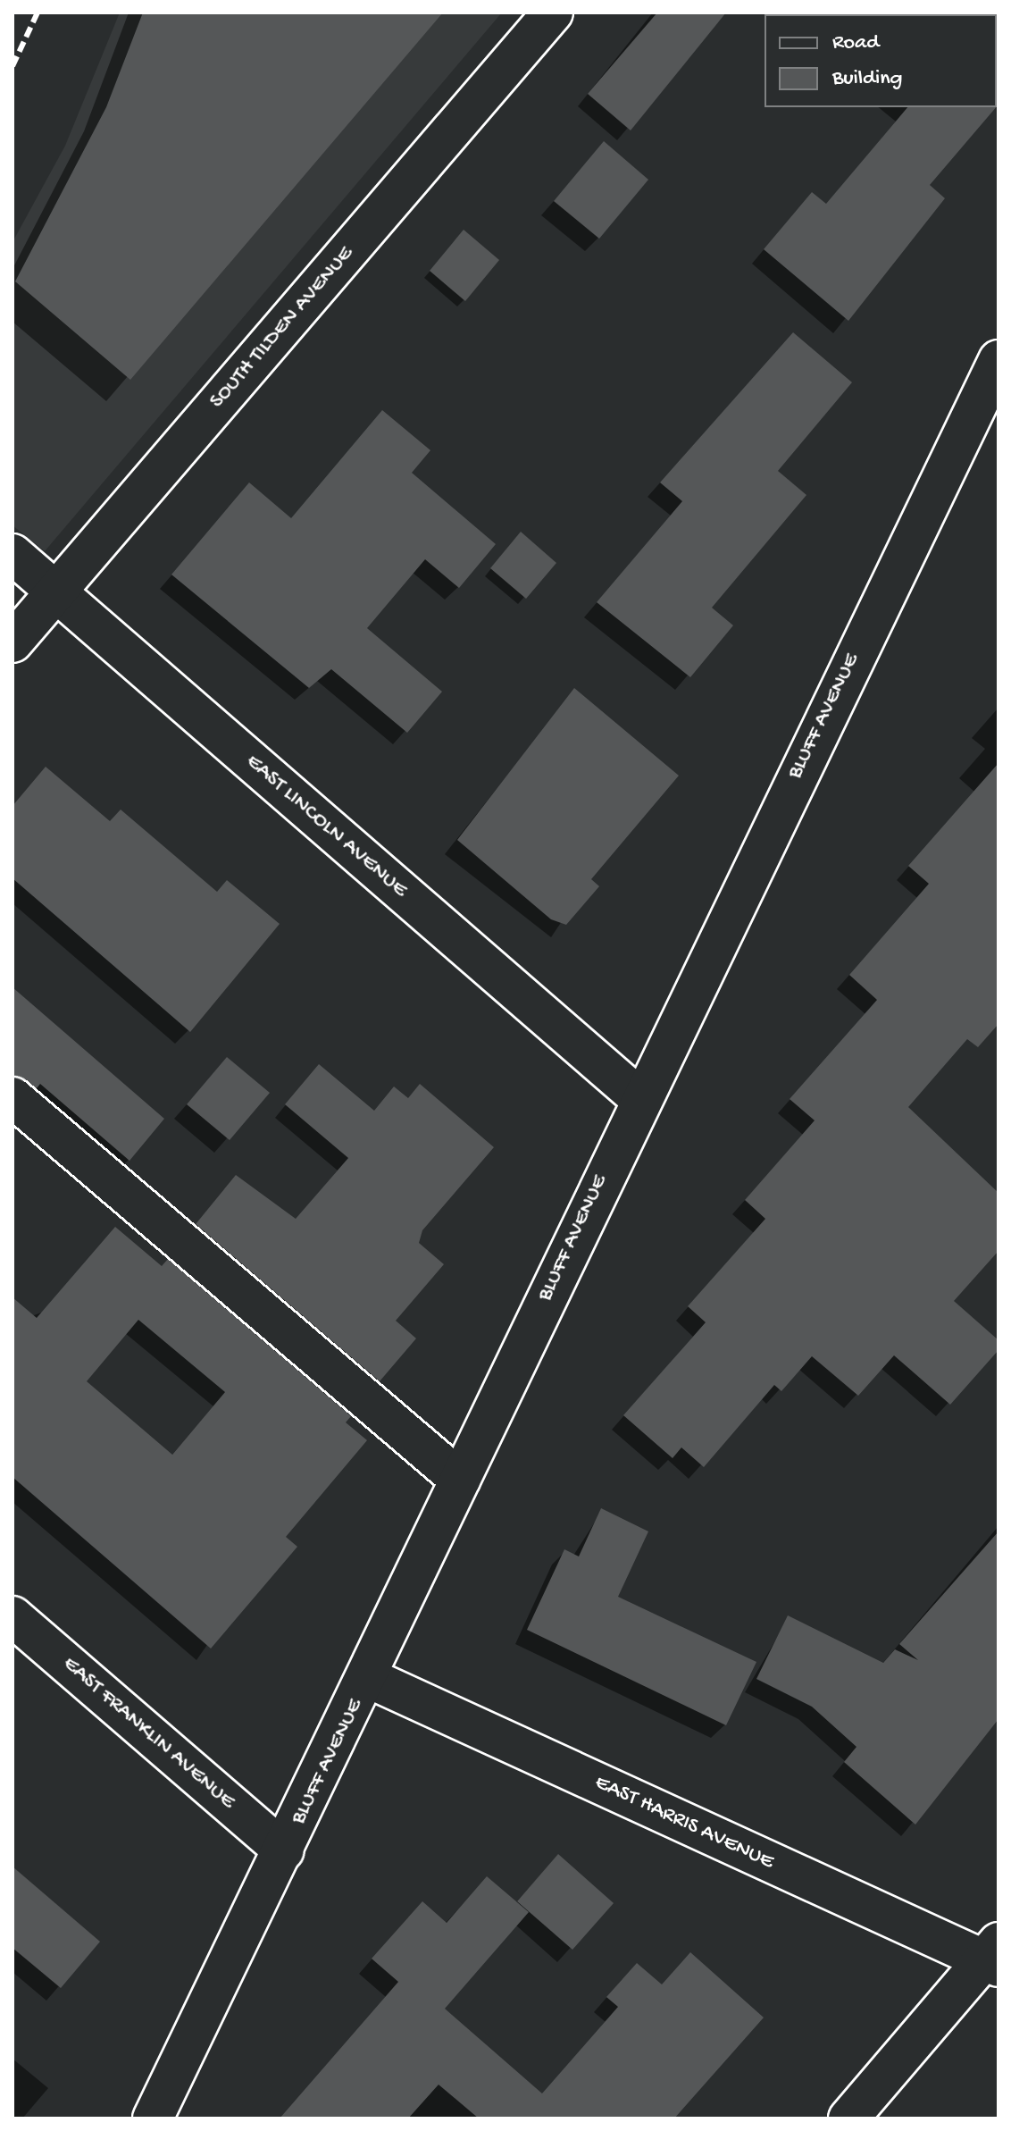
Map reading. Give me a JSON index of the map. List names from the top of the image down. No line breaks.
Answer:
{"streets":{"street":["SOUTH TILDEN AVENUE","BLUFF AVENUE","EAST LINCOLN AVENUE","EAST FRANKLIN AVENUE","EAST HARRIS AVENUE"]},"crossings":[["SOUTH TILDEN AVENUE","EAST LINCOLN AVENUE"],["BLUFF AVENUE","EAST LINCOLN AVENUE"],["BLUFF AVENUE","EAST FRANKLIN AVENUE"],["BLUFF AVENUE","EAST HARRIS AVENUE"]],"legend":["Road","Building"]}
